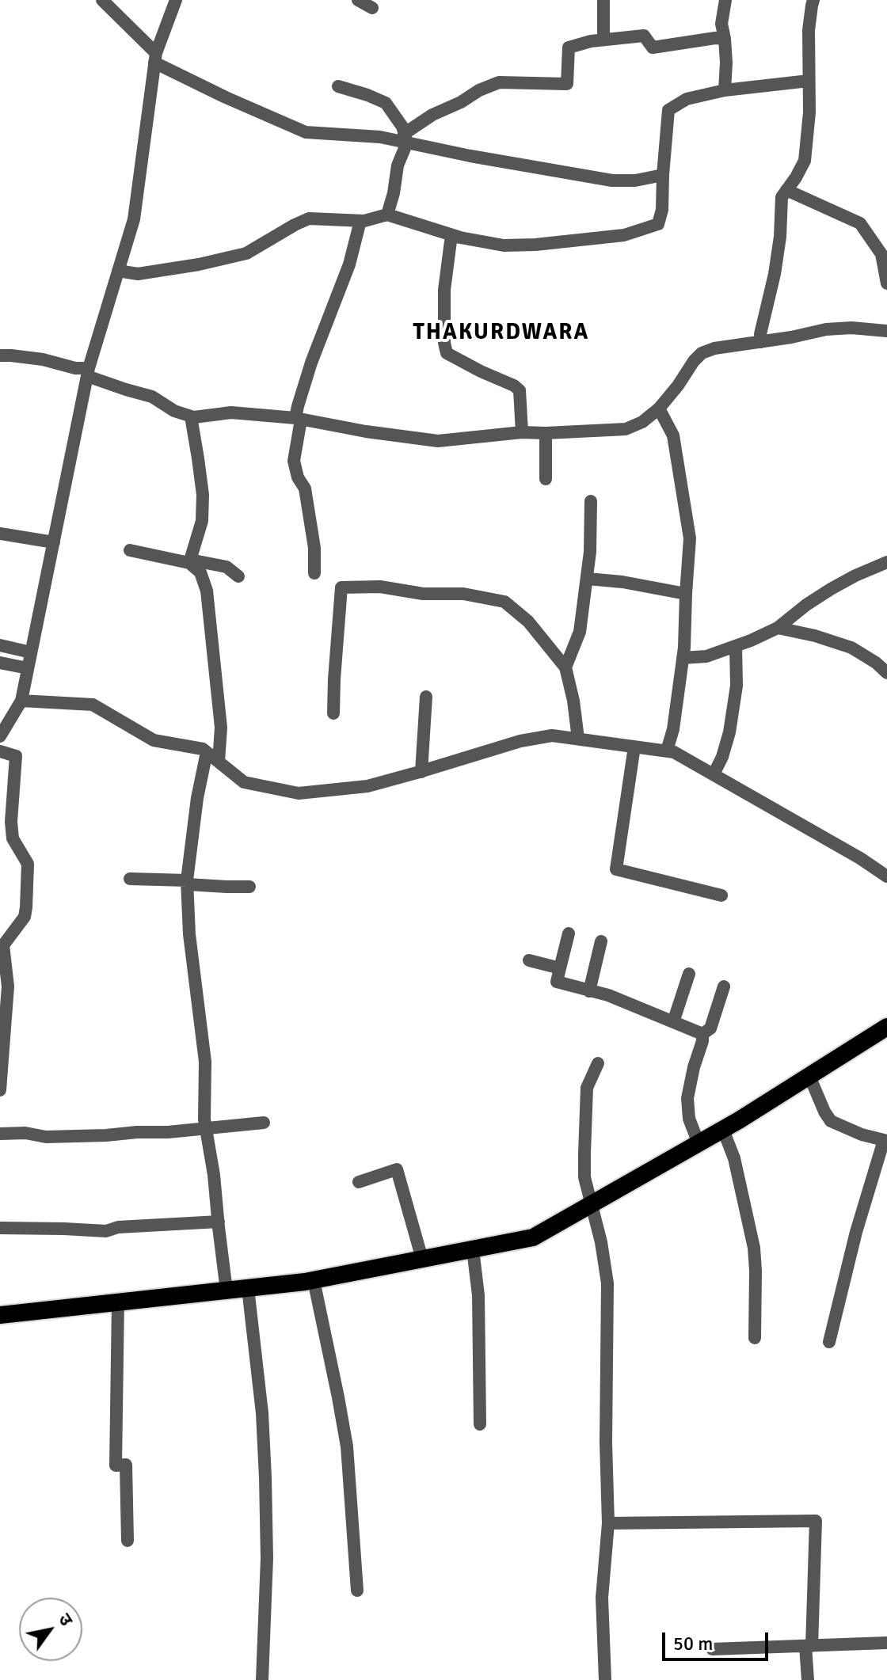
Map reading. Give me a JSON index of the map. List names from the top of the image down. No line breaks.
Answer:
{"districts":["THAKURDWARA"],"scale_bar":"50 m","north":"top right"}
